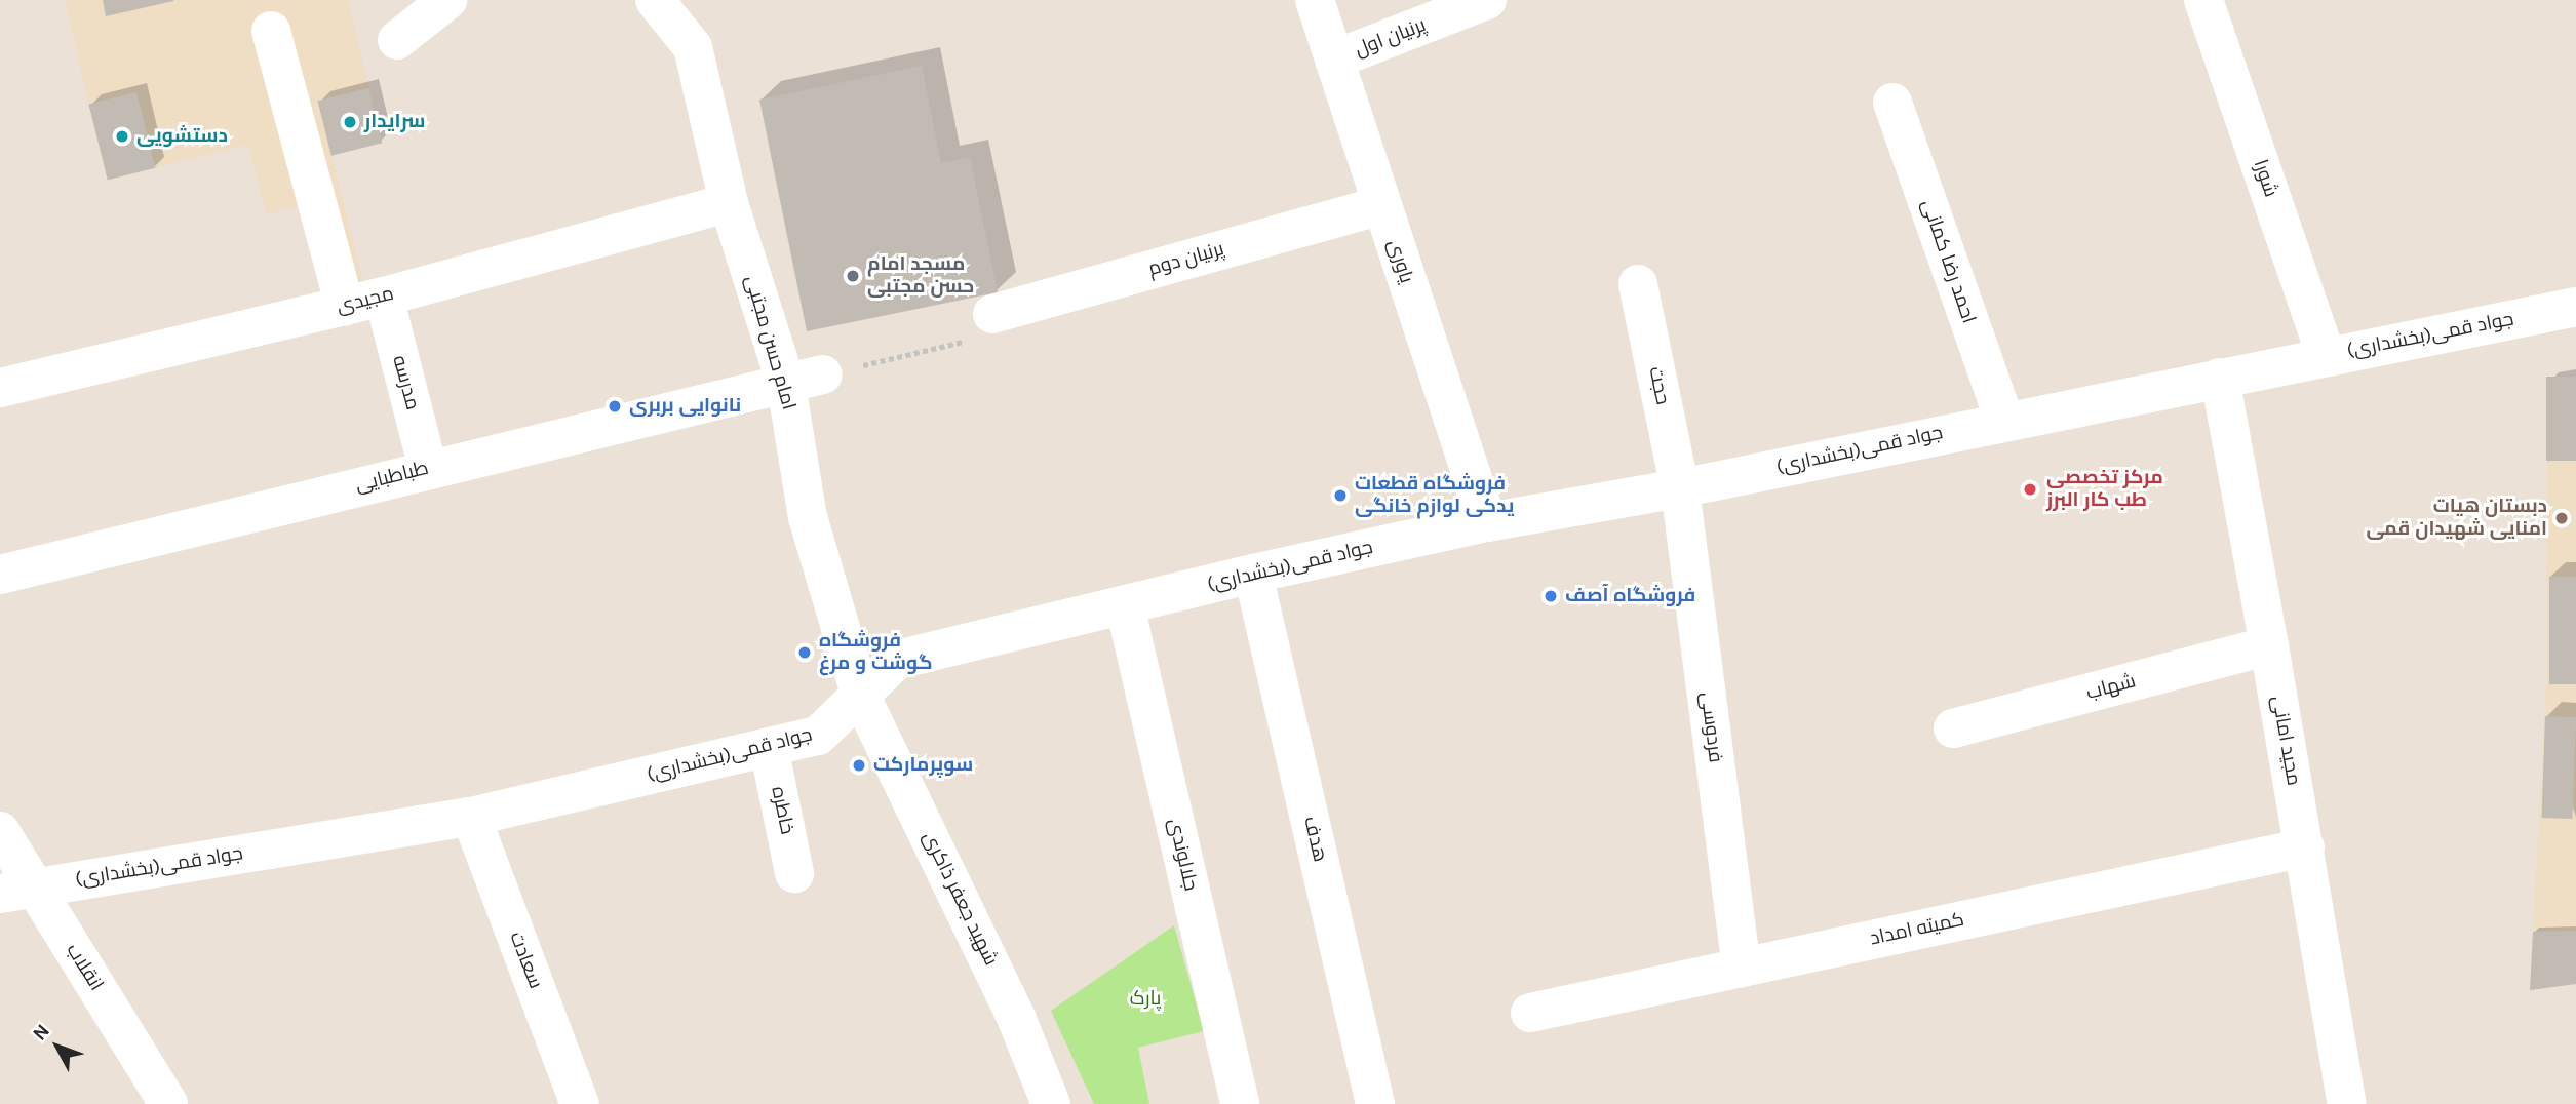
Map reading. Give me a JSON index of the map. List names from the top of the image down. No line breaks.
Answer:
{"streets":{"street":["پرنیان اول","شورا","پرنیان دوم","یاوری","احمد رضا کمانی","مجیدی","جواد قمی(بخشداری)","امام حسن مجتبی","مدرسه","حجت","طباطبایی","شهاب","فردوسی","مجید امانی","خاطره","هدف","جلالوندی","شهید جعفر ذاکری","کمیته امداد","سعادت","انقلاب"]},"crossings":[["پرنیان اول","یاوری"],["شورا","جواد قمی(بخشداری)"],["پرنیان دوم","یاوری"],["یاوری","جواد قمی(بخشداری)"],["احمد رضا کمانی","جواد قمی(بخشداری)"],["مجیدی","امام حسن مجتبی"],["مجیدی","مدرسه"],["جواد قمی(بخشداری)","امام حسن مجتبی"],["جواد قمی(بخشداری)","حجت"],["جواد قمی(بخشداری)","فردوسی"],["جواد قمی(بخشداری)","مجید امانی"],["جواد قمی(بخشداری)","خاطره"],["جواد قمی(بخشداری)","هدف"],["جواد قمی(بخشداری)","جلالوندی"],["جواد قمی(بخشداری)","شهید جعفر ذاکری"],["جواد قمی(بخشداری)","سعادت"],["جواد قمی(بخشداری)","انقلاب"],["امام حسن مجتبی","طباطبایی"],["امام حسن مجتبی","شهید جعفر ذاکری"],["مدرسه","طباطبایی"],["حجت","فردوسی"],["شهاب","مجید امانی"],["فردوسی","کمیته امداد"],["مجید امانی","کمیته امداد"]],"parks":["پارک"],"places":["سرایدار","دستشویی","مسجد امام حسن مجتبی","نانوایی بربری","مرکز تخصصی طب کار البرز","فروشگاه قطعات یدکی لوازم خانگی","دبستان هیات امنایی شهیدان قمی","فروشگاه آصف","فروشگاه گوشت و مرغ","سوپرمارکت"],"north":"top left"}
